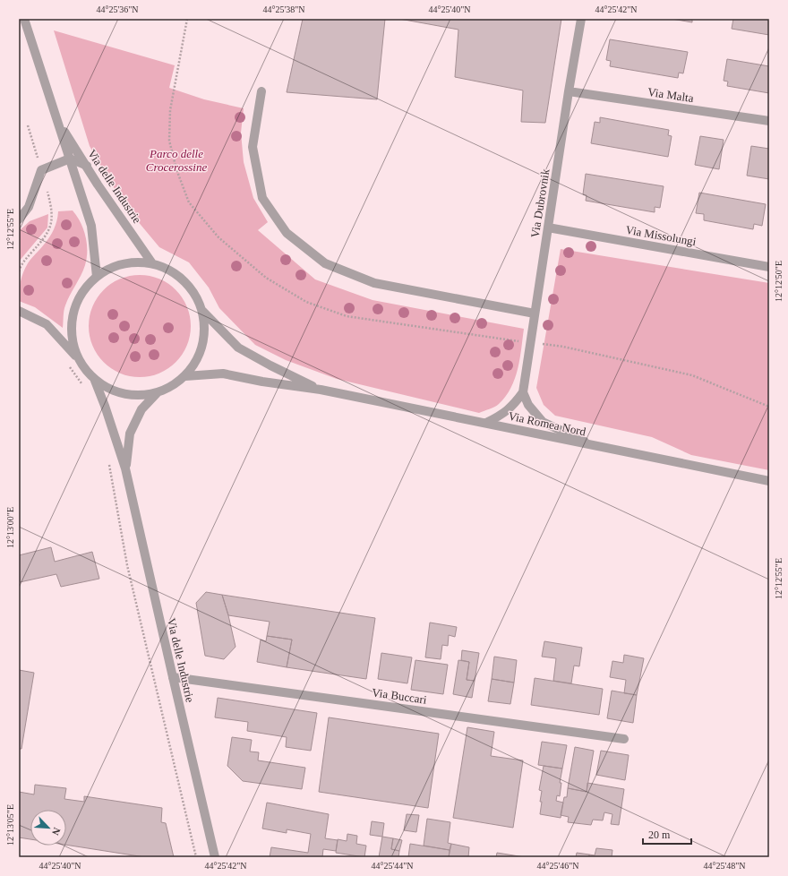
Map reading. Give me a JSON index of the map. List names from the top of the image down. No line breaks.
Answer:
{"streets":{"street":["Via Malta","Via delle Industrie","Via Dubrovnik","Via Missolungi","Via Romea Nord","Via Buccari"]},"crossings":[["Via Malta","Via Dubrovnik"],["Via delle Industrie","Via Buccari"],["Via Dubrovnik","Via Missolungi"],["Via Dubrovnik","Via Romea Nord"]],"parks":["Parco delle Crocerossine"],"scale_bar":"20 m","north":"bottom right","coordinates":["44°25'36\"N","44°25'38\"N","44°25'40\"N","44°25'42\"N","12°12'55\"E","12°12'50\"E","12°13'00\"E","12°13'05\"E","44°25'44\"N","44°25'46\"N","44°25'48\"N"]}
